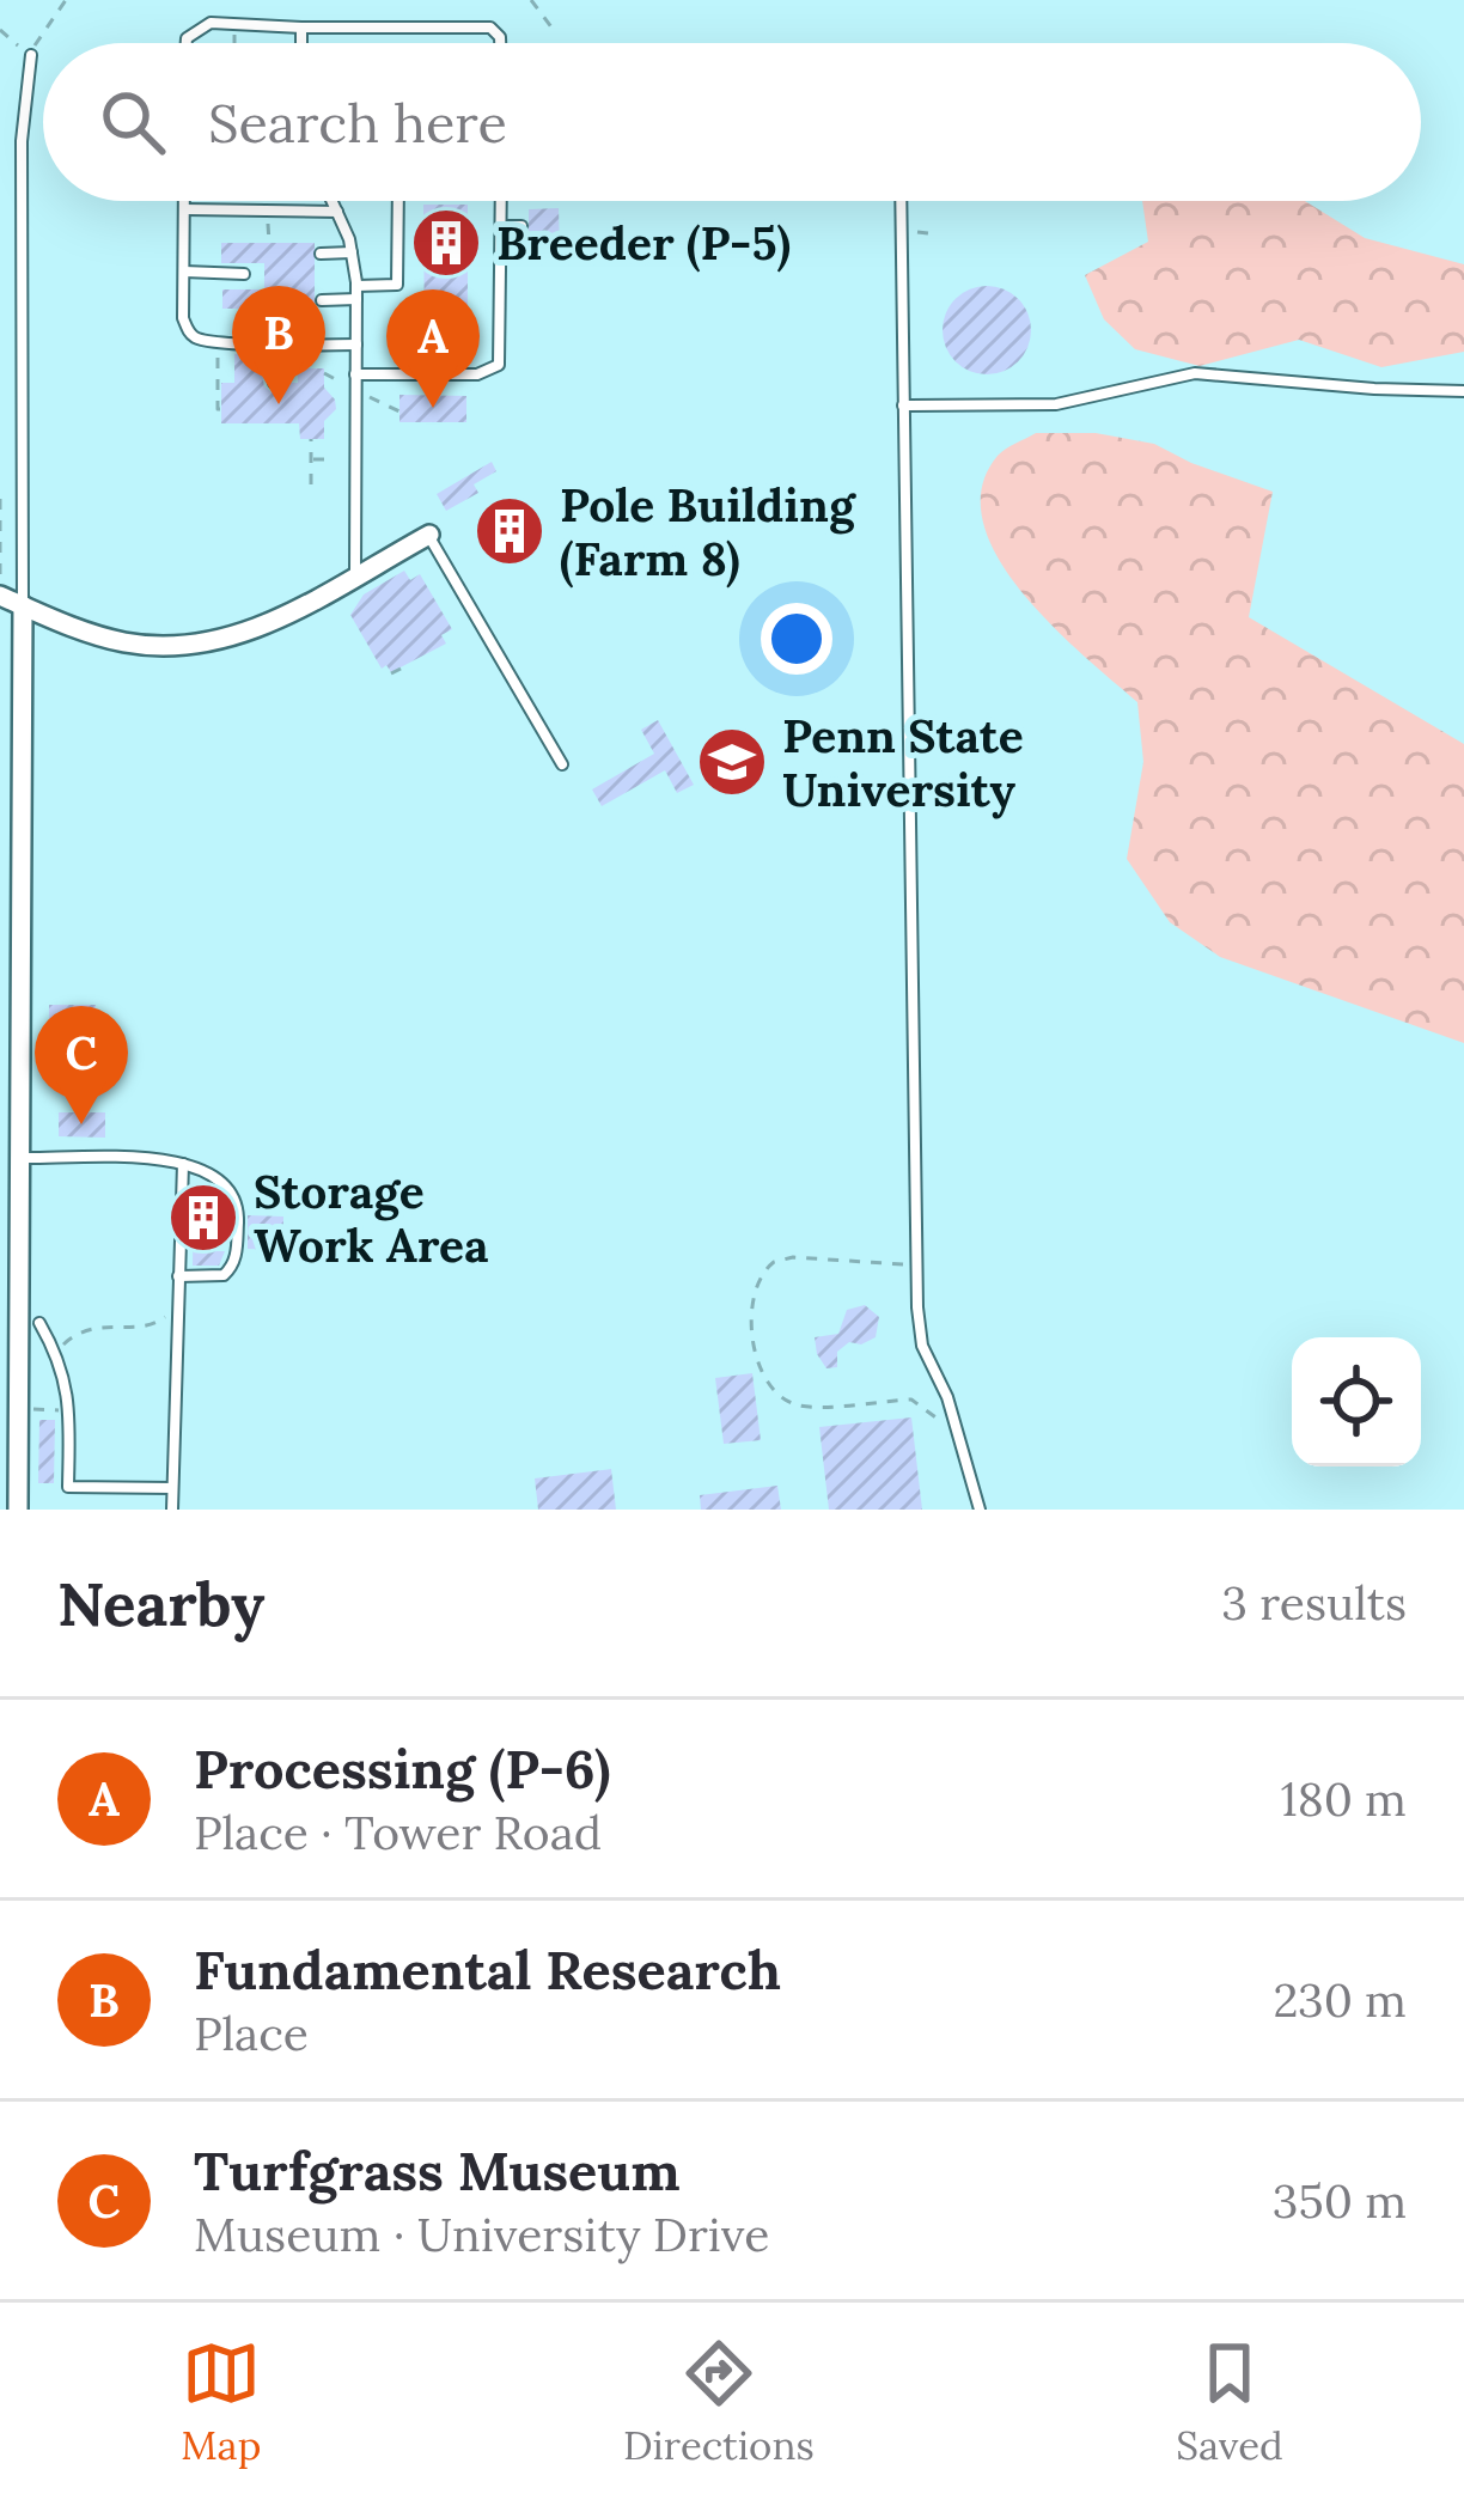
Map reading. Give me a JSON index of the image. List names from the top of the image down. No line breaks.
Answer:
{"places":{"building":["Breeder (P-5)","Pole Building (Farm 8)","Storage Work Area"],"school or university":["Penn State University"]},"page":{"search":"Search here","pins":["B","A","C"],"heading":["Nearby","3 results"],"list":[{"mark":"A","name":"Processing (P-6)","note":"Place · Tower Road","value":"180 m"},{"mark":"B","name":"Fundamental Research","note":"Place","value":"230 m"},{"mark":"C","name":"Turfgrass Museum","note":"Museum · University Drive","value":"350 m"}],"nav":["Map","Directions","Saved"]}}
